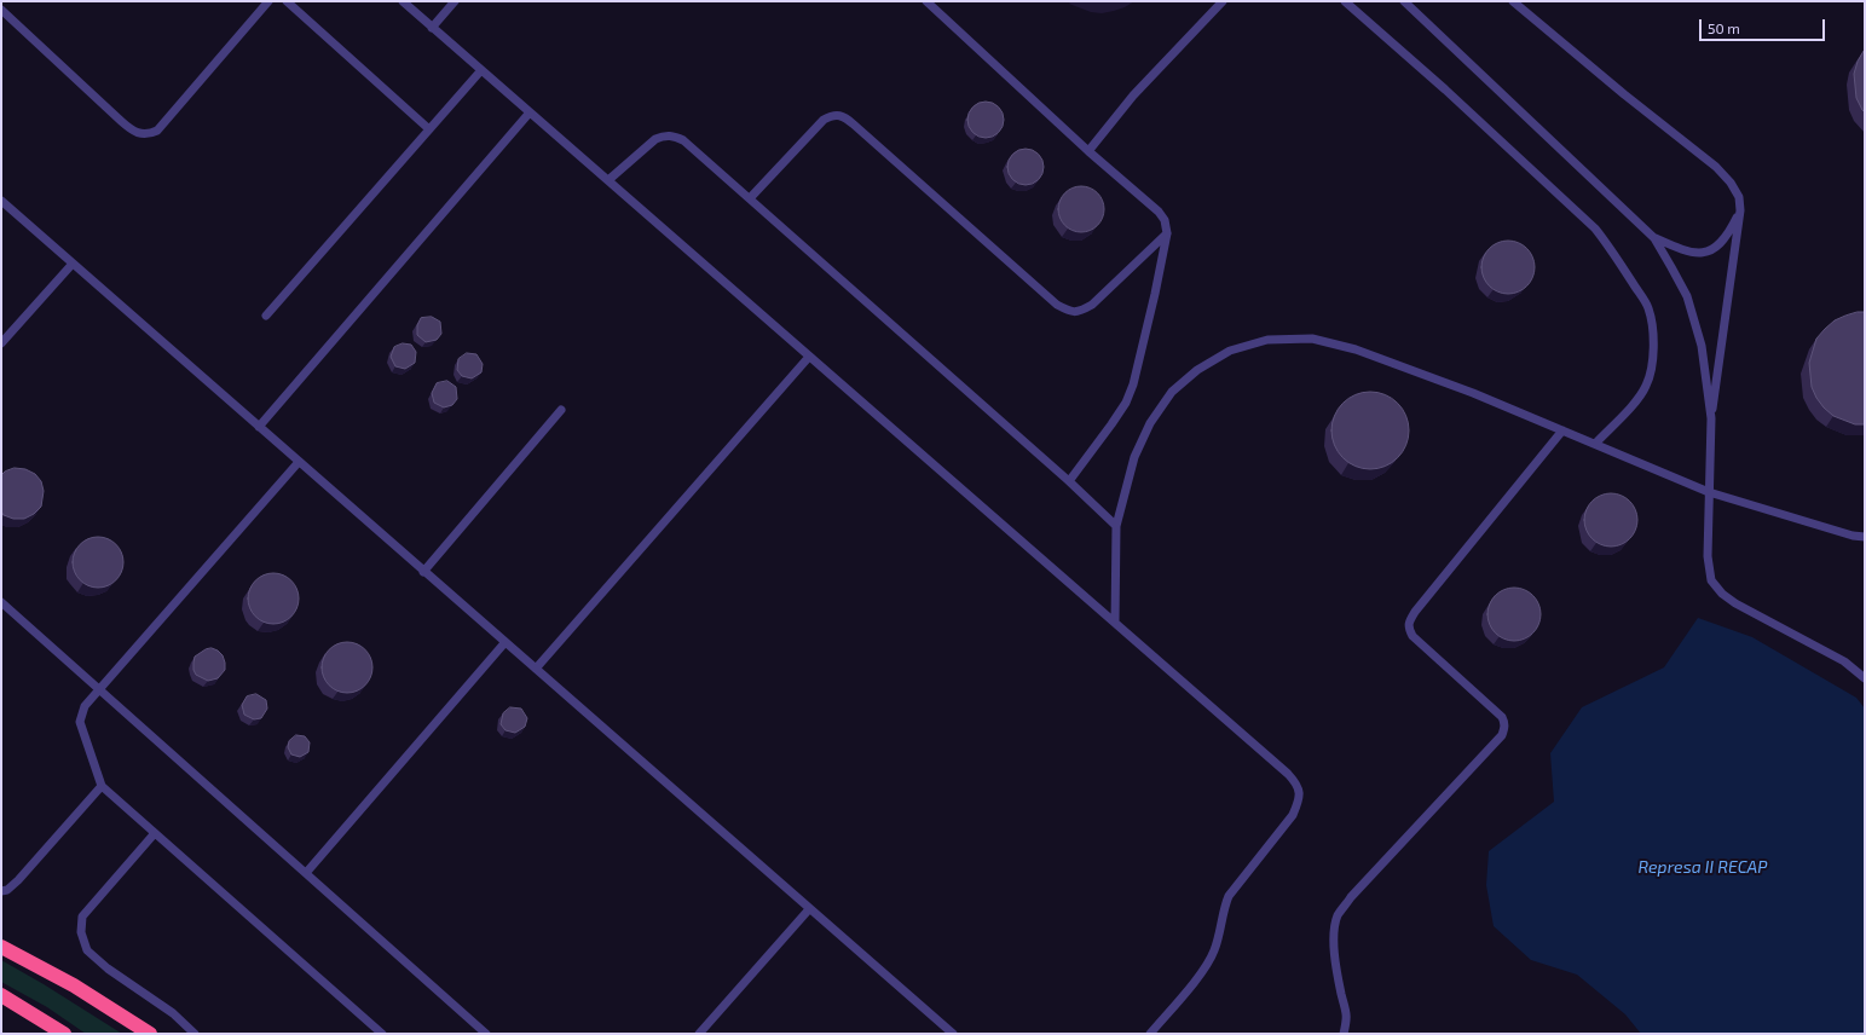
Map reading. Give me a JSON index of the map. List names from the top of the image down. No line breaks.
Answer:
{"water":["Represa II RECAP"],"scale_bar":"50 m"}
